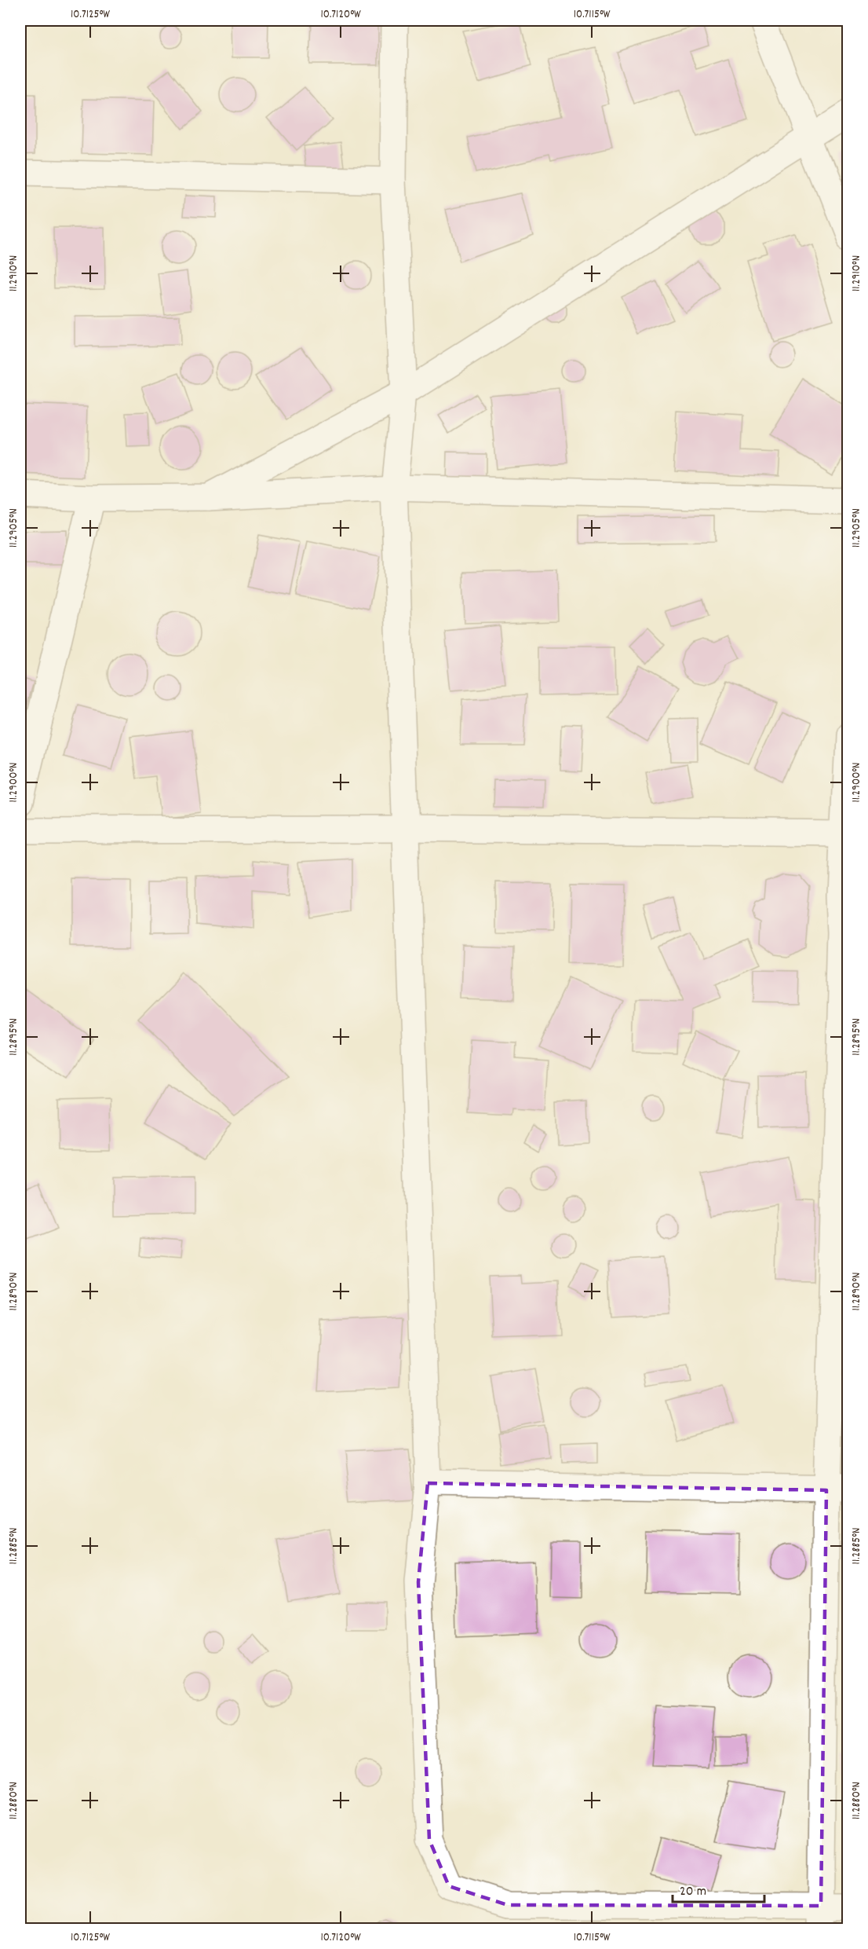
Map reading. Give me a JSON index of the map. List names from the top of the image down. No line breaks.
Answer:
{"scale_bar":"20 m","coordinates":["10.7125°W","10.7120°W","10.7115°W","11.2910°N","11.2905°N","11.2900°N","11.2895°N","11.2890°N","11.2885°N","11.2880°N"]}
